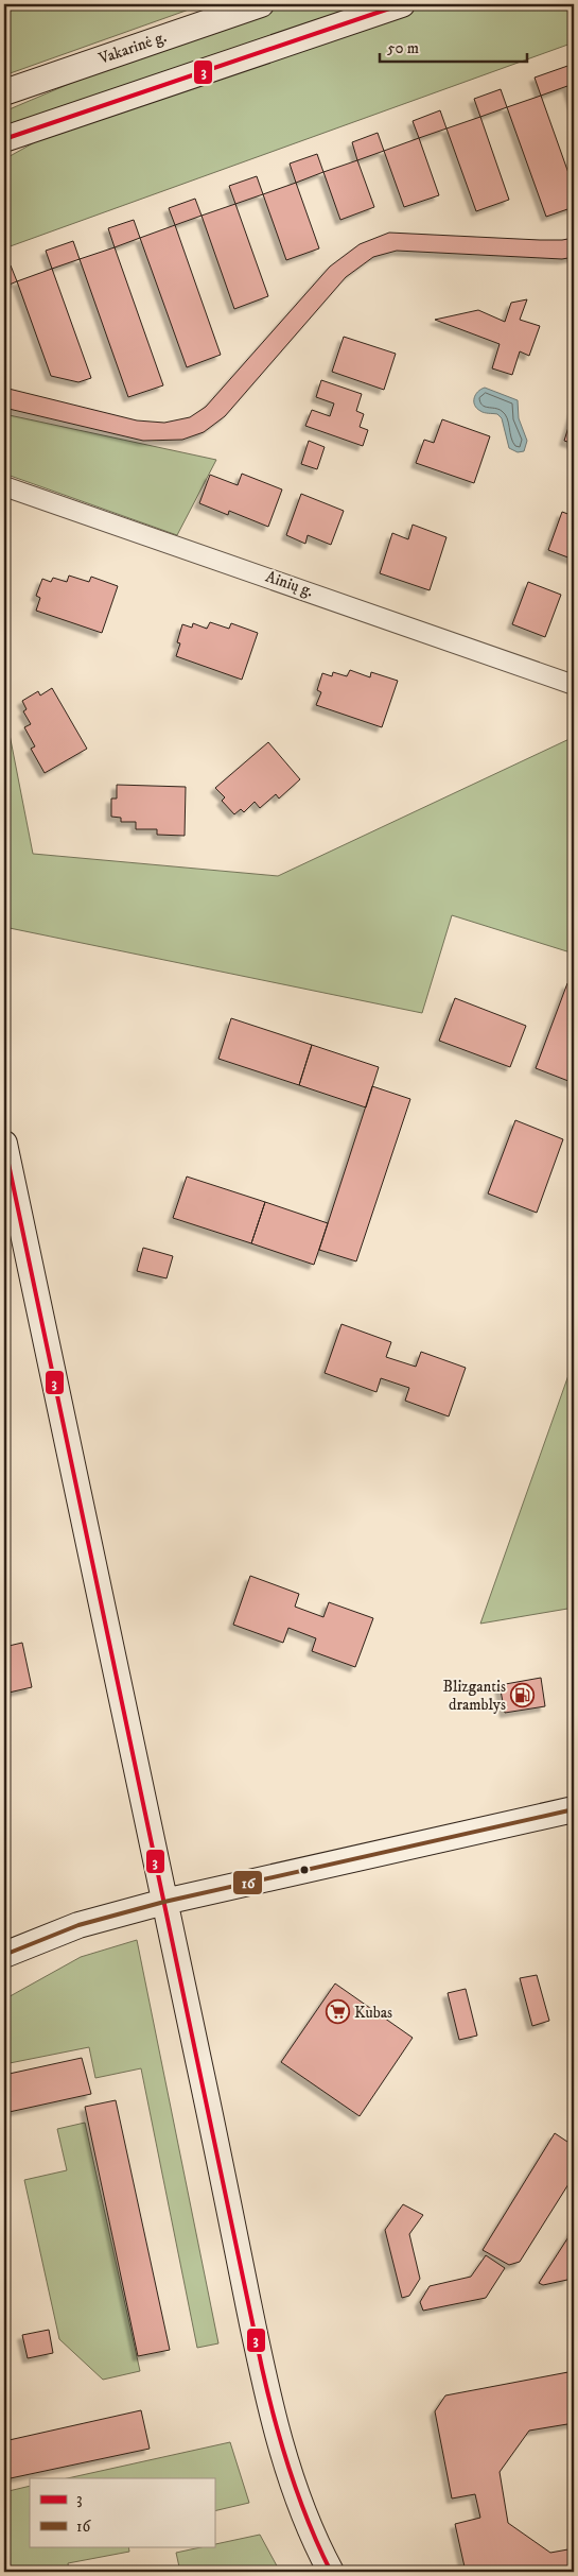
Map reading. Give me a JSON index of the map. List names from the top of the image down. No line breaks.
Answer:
{"streets":{"main road":["Vakarinė g."],"street":["Ainių g."]},"places":{"fuel station":["Blizgantis dramblys"],"supermarket":["Kubas"]},"lines":["transit line 3","transit line 16"],"legend":["3","16"],"scale_bar":"50 m"}
